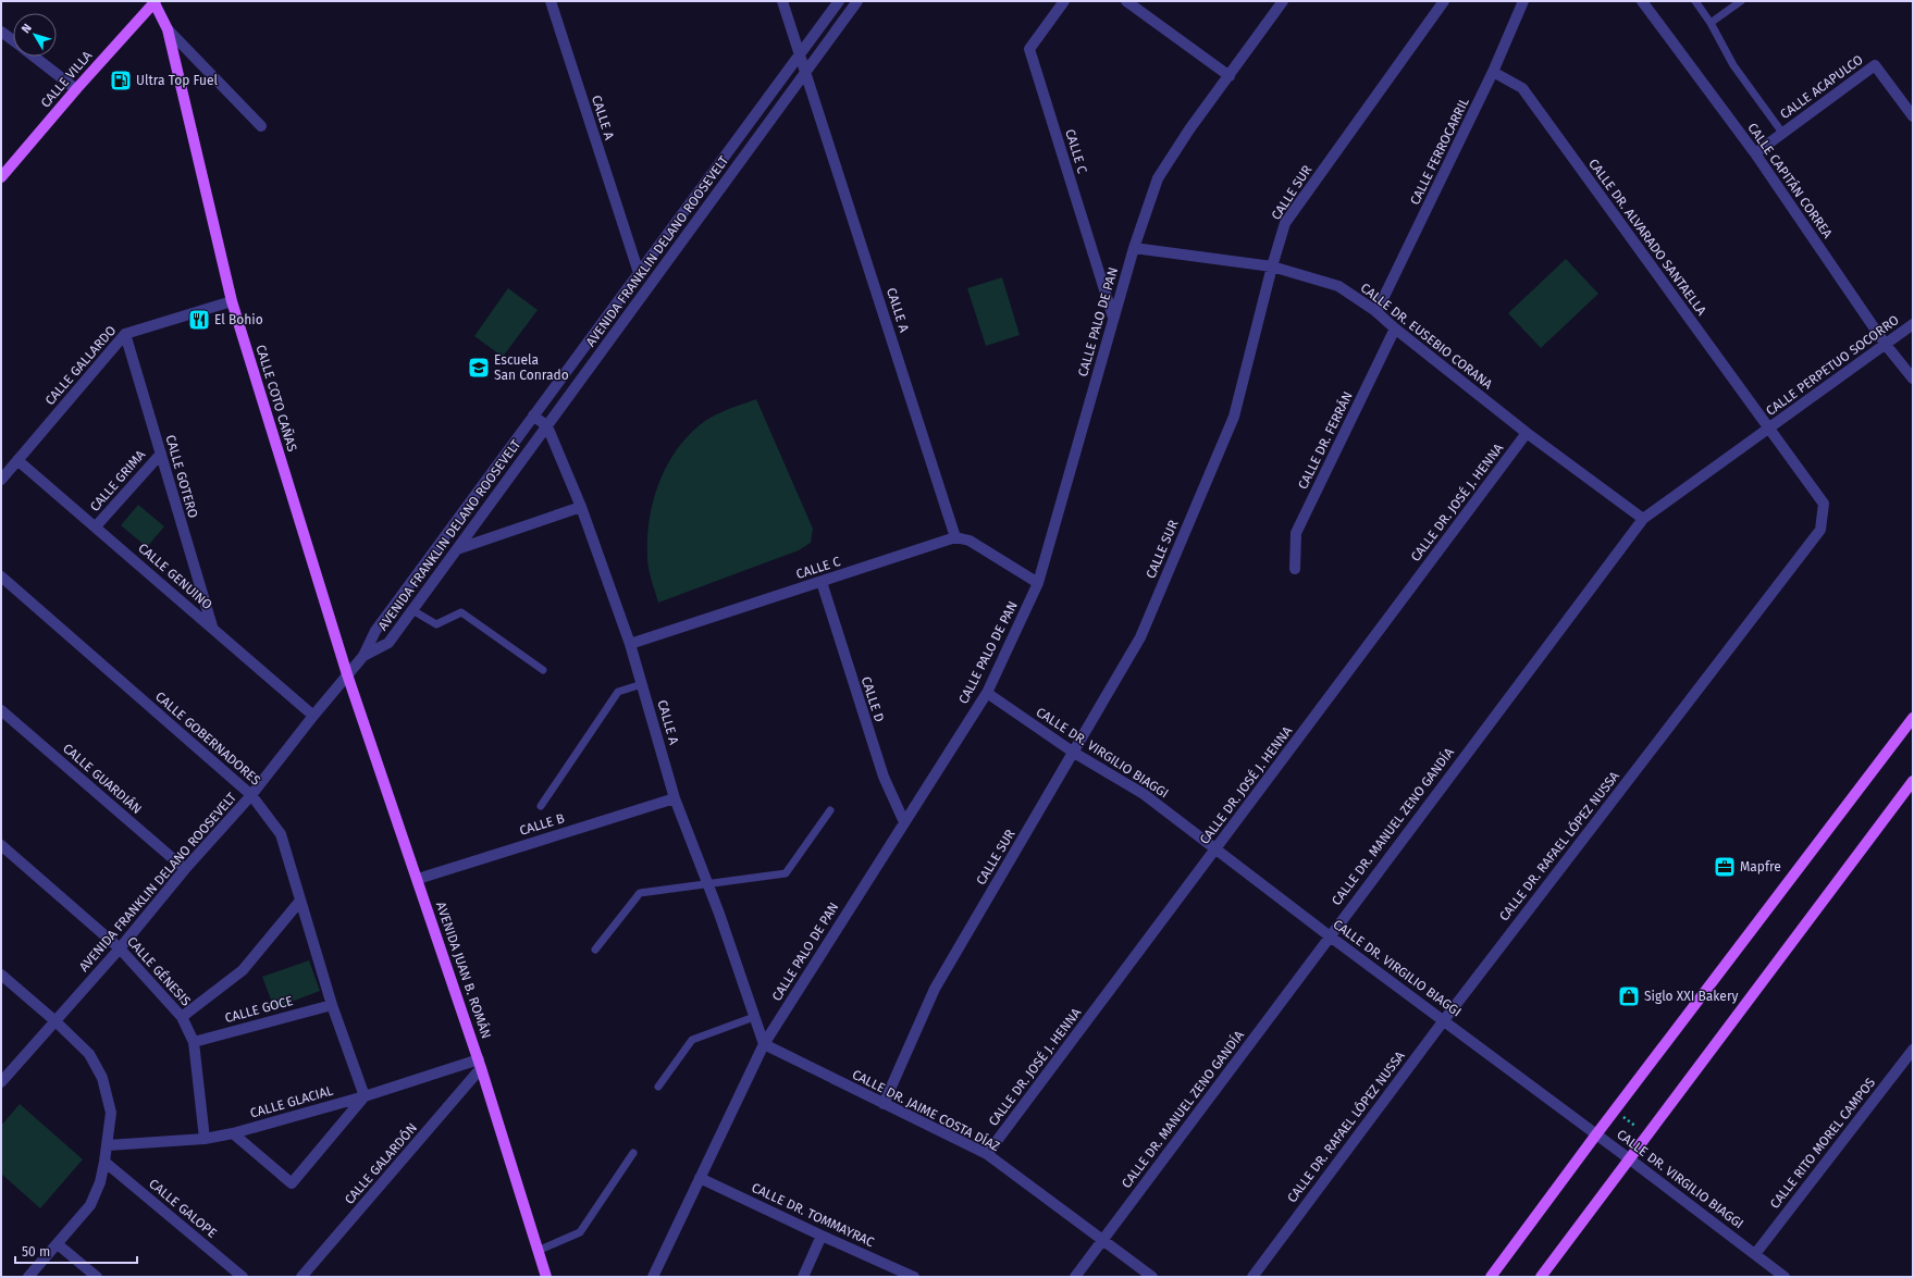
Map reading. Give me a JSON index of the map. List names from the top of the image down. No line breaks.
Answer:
{"streets":{"main road":["CALLE VILLA","CALLE COTO CAÑAS","AVENIDA JUAN B. ROMÁN"],"street":["CALLE ACAPULCO","CALLE A","CALLE C","CALLE FERROCARRIL","CALLE CAPITÁN CORREA","CALLE SUR","CALLE DR. ALVARADO SANTAELLA","AVENIDA FRANKLIN DELANO ROOSEVELT","CALLE PALO DE PAN","CALLE DR. EUSEBIO CORANA","CALLE GALLARDO","CALLE PERPETUO SOCORRO","CALLE DR. FERRÁN","CALLE GOTERO","CALLE GRIMA","CALLE DR. JOSÉ J. HENNA","CALLE GENUINO","CALLE D","CALLE GOBERNADORES","CALLE DR. VIRGILIO BIAGGI","CALLE GUARDIÁN","CALLE B","CALLE DR. MANUEL ZENO GANDÍA","CALLE DR. RAFAEL LÓPEZ NUSSA","CALLE GÉNESIS","CALLE GOCE","CALLE GLACIAL","CALLE DR. JAIME COSTA DÍAZ","CALLE RITO MOREL CAMPOS","CALLE GALARDÓN","CALLE GALOPE","CALLE DR. TOMMAYRAC"]},"crossings":[["CALLE VILLA","CALLE COTO CAÑAS"],["CALLE ACAPULCO","CALLE CAPITÁN CORREA"],["CALLE A","CALLE C"],["CALLE A","AVENIDA FRANKLIN DELANO ROOSEVELT"],["CALLE A","CALLE PALO DE PAN"],["CALLE A","CALLE B"],["CALLE A","CALLE DR. JAIME COSTA DÍAZ"],["CALLE C","CALLE PALO DE PAN"],["CALLE C","CALLE D"],["CALLE FERROCARRIL","CALLE DR. ALVARADO SANTAELLA"],["CALLE FERROCARRIL","CALLE DR. EUSEBIO CORANA"],["CALLE CAPITÁN CORREA","CALLE PERPETUO SOCORRO"],["CALLE SUR","CALLE DR. EUSEBIO CORANA"],["CALLE SUR","CALLE DR. VIRGILIO BIAGGI"],["CALLE SUR","CALLE DR. JAIME COSTA DÍAZ"],["CALLE DR. ALVARADO SANTAELLA","CALLE PERPETUO SOCORRO"],["CALLE DR. ALVARADO SANTAELLA","CALLE DR. MANUEL ZENO GANDÍA"],["CALLE DR. ALVARADO SANTAELLA","CALLE DR. RAFAEL LÓPEZ NUSSA"],["AVENIDA FRANKLIN DELANO ROOSEVELT","CALLE COTO CAÑAS"],["AVENIDA FRANKLIN DELANO ROOSEVELT","CALLE GENUINO"],["AVENIDA FRANKLIN DELANO ROOSEVELT","CALLE GOBERNADORES"],["AVENIDA FRANKLIN DELANO ROOSEVELT","CALLE GUARDIÁN"],["AVENIDA FRANKLIN DELANO ROOSEVELT","AVENIDA JUAN B. ROMÁN"],["AVENIDA FRANKLIN DELANO ROOSEVELT","CALLE GÉNESIS"],["CALLE PALO DE PAN","CALLE DR. EUSEBIO CORANA"],["CALLE PALO DE PAN","CALLE D"],["CALLE PALO DE PAN","CALLE DR. VIRGILIO BIAGGI"],["CALLE PALO DE PAN","CALLE DR. JAIME COSTA DÍAZ"],["CALLE PALO DE PAN","CALLE DR. TOMMAYRAC"],["CALLE DR. EUSEBIO CORANA","CALLE DR. FERRÁN"],["CALLE DR. EUSEBIO CORANA","CALLE DR. JOSÉ J. HENNA"],["CALLE DR. EUSEBIO CORANA","CALLE DR. MANUEL ZENO GANDÍA"],["CALLE GALLARDO","CALLE COTO CAÑAS"],["CALLE GALLARDO","CALLE GOTERO"],["CALLE GALLARDO","CALLE GENUINO"],["CALLE PERPETUO SOCORRO","CALLE DR. MANUEL ZENO GANDÍA"],["CALLE PERPETUO SOCORRO","CALLE DR. RAFAEL LÓPEZ NUSSA"],["CALLE COTO CAÑAS","AVENIDA JUAN B. ROMÁN"],["CALLE GOTERO","CALLE GRIMA"],["CALLE GOTERO","CALLE GENUINO"],["CALLE GRIMA","CALLE GENUINO"],["CALLE DR. JOSÉ J. HENNA","CALLE DR. VIRGILIO BIAGGI"],["CALLE DR. JOSÉ J. HENNA","CALLE DR. JAIME COSTA DÍAZ"],["CALLE GOBERNADORES","CALLE GOCE"],["CALLE GOBERNADORES","CALLE GLACIAL"],["CALLE DR. VIRGILIO BIAGGI","CALLE DR. MANUEL ZENO GANDÍA"],["CALLE DR. VIRGILIO BIAGGI","CALLE DR. RAFAEL LÓPEZ NUSSA"],["CALLE DR. VIRGILIO BIAGGI","CALLE RITO MOREL CAMPOS"],["CALLE B","AVENIDA JUAN B. ROMÁN"],["CALLE DR. MANUEL ZENO GANDÍA","CALLE DR. RAFAEL LÓPEZ NUSSA"],["CALLE DR. MANUEL ZENO GANDÍA","CALLE DR. JAIME COSTA DÍAZ"],["AVENIDA JUAN B. ROMÁN","CALLE GLACIAL"],["AVENIDA JUAN B. ROMÁN","CALLE GALARDÓN"],["CALLE GÉNESIS","CALLE GOCE"],["CALLE GÉNESIS","CALLE GLACIAL"],["CALLE GLACIAL","CALLE GALARDÓN"]],"places":{"fuel station":["Ultra Top Fuel"],"restaurant":["El Bohio"],"school or university":["Escuela San Conrado"],"office":["Mapfre"],"shop":["Siglo XXI Bakery"]},"scale_bar":"50 m","north":"top left"}
